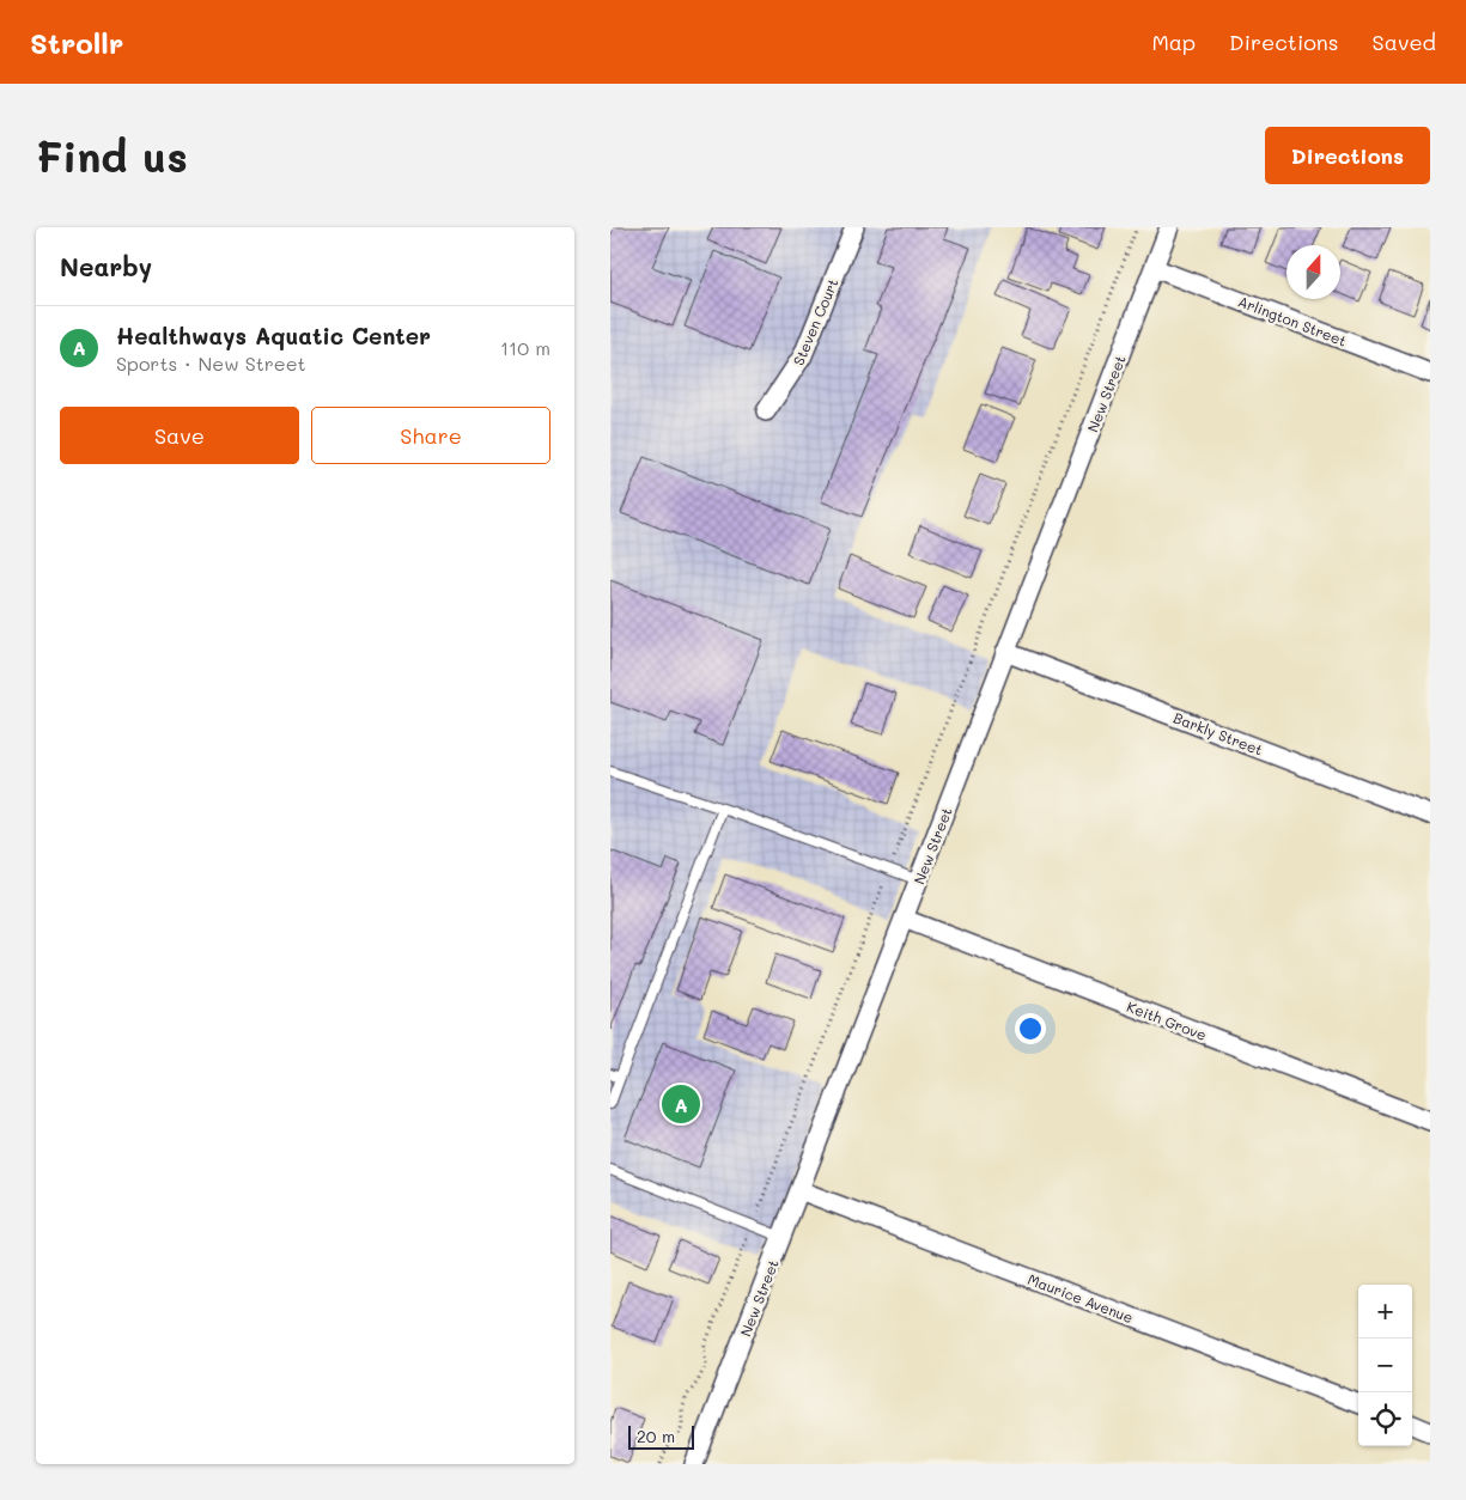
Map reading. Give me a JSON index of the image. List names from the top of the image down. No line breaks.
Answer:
{"streets":{"street":["Arlington Street","Steven Court","New Street","Barkly Street","Keith Grove","Maurice Avenue"]},"crossings":[["Arlington Street","New Street"],["New Street","Barkly Street"],["New Street","Keith Grove"],["New Street","Maurice Avenue"]],"scale_bar":"20 m","north":"top","page":{"header":"Strollr","nav":["Map","Directions","Saved"],"buttons":["Directions",["Save","Share"]],"title":"Find us","heading":"Nearby","list":[{"mark":"A","name":"Healthways Aquatic Center","note":"Sports · New Street","value":"110 m"}],"pins":"A","map_buttons":["+","−"],"scale":"20 m"}}
